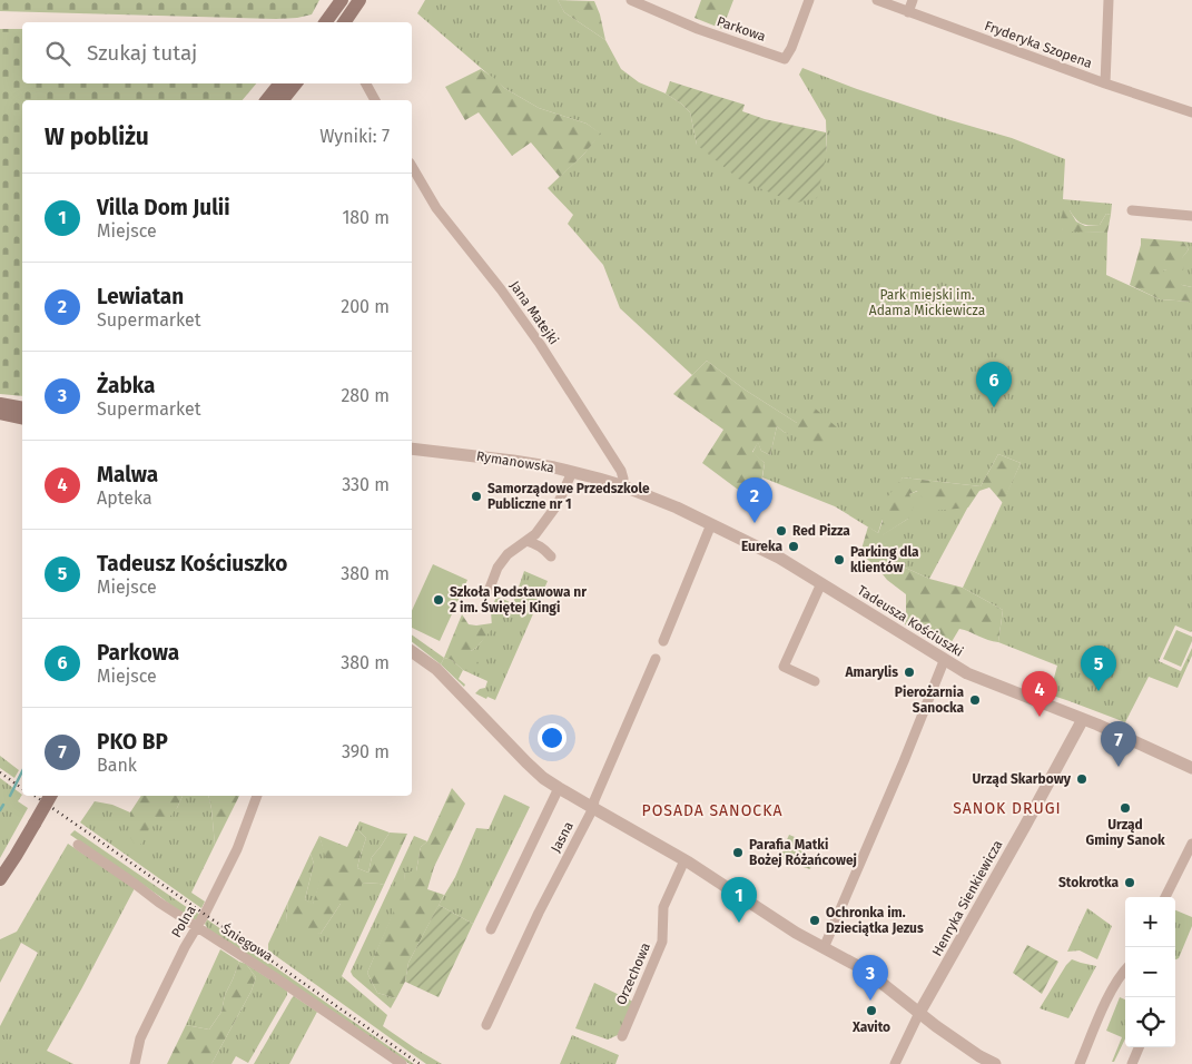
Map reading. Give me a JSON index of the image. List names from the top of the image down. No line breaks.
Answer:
{"streets":{"street":["Parkowa","Fryderyka Szopena","Jana Matejki","Rymanowska","Tadeusza Kościuszki","Jasna","Henryka Sienkiewicza","Polna","Śniegowa","Orzechowa"]},"crossings":[["Jana Matejki","Rymanowska"],["Jana Matejki","Tadeusza Kościuszki"],["Rymanowska","Tadeusza Kościuszki"],["Tadeusza Kościuszki","Henryka Sienkiewicza"],["Polna","Śniegowa"]],"districts":["SANOK DRUGI","POSADA SANOCKA"],"parks":["Park miejski im. Adama Mickiewicza"],"places":["Samorządowe Przedszkole Publiczne nr 1","Red Pizza","Eureka","Parking dla klientów","Szkoła Podstawowa nr 2 im. Świętej Kingi","Amarylis","Pierożarnia Sanocka","Urząd Skarbowy","Urząd Gminy Sanok","Parafia Matki Bożej Różańcowej","Stokrotka","Ochronka im. Dzieciątka Jezus","Xavito"],"page":{"search":"Szukaj tutaj","heading":["W pobliżu","Wyniki: 7"],"list":[{"mark":"1","name":"Villa Dom Julii","note":"Miejsce","value":"180 m"},{"mark":"2","name":"Lewiatan","note":"Supermarket","value":"200 m"},{"mark":"3","name":"Żabka","note":"Supermarket","value":"280 m"},{"mark":"4","name":"Malwa","note":"Apteka","value":"330 m"},{"mark":"5","name":"Tadeusz Kościuszko","note":"Miejsce","value":"380 m"},{"mark":"6","name":"Parkowa","note":"Miejsce","value":"380 m"},{"mark":"7","name":"PKO BP","note":"Bank","value":"390 m"}],"pins":["6","2","5","4","7","1","3"],"map_buttons":["+","−"]}}
